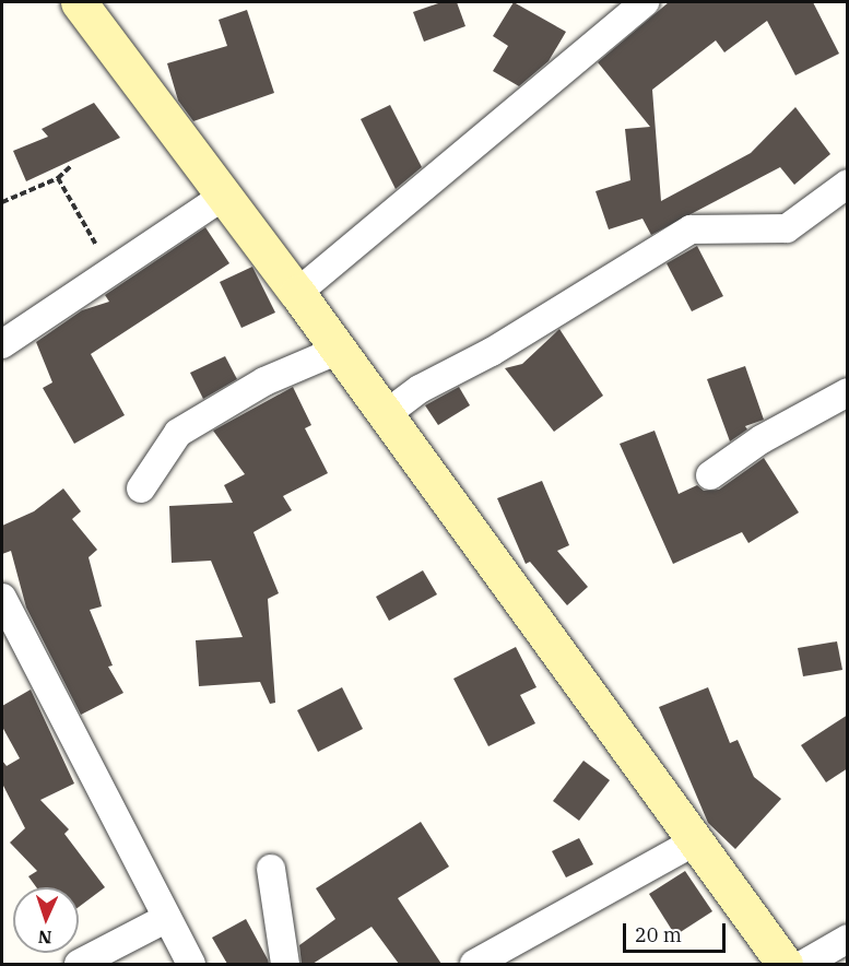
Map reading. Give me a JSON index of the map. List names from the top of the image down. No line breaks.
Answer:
{"scale_bar":"20 m","north":"bottom"}
